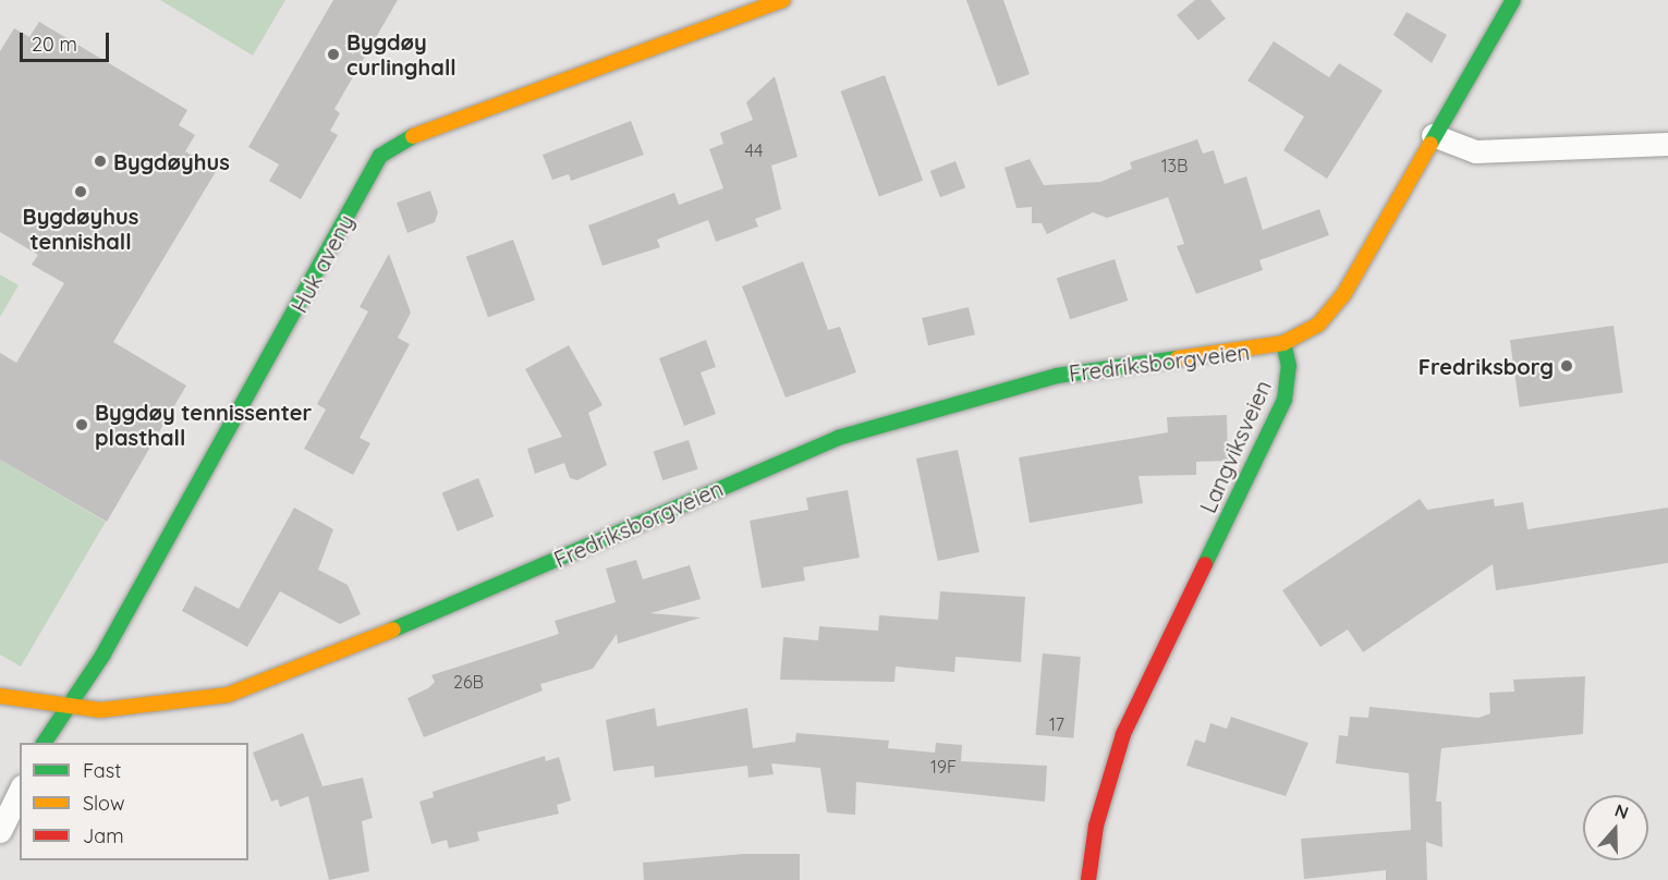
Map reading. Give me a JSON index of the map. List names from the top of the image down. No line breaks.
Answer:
{"streets":{"street":["Huk aveny","Fredriksborgveien","Langviksveien"]},"crossings":[["Huk aveny","Fredriksborgveien"],["Fredriksborgveien","Langviksveien"]],"places":["Bygdøy curlinghall","Bygdøyhus","Bygdøyhus tennishall","Fredriksborg","Bygdøy tennissenter plasthall"],"house_numbers":["44","13B","26B","17","19F"],"legend":["Fast","Slow","Jam"],"scale_bar":"20 m","north":"top"}
